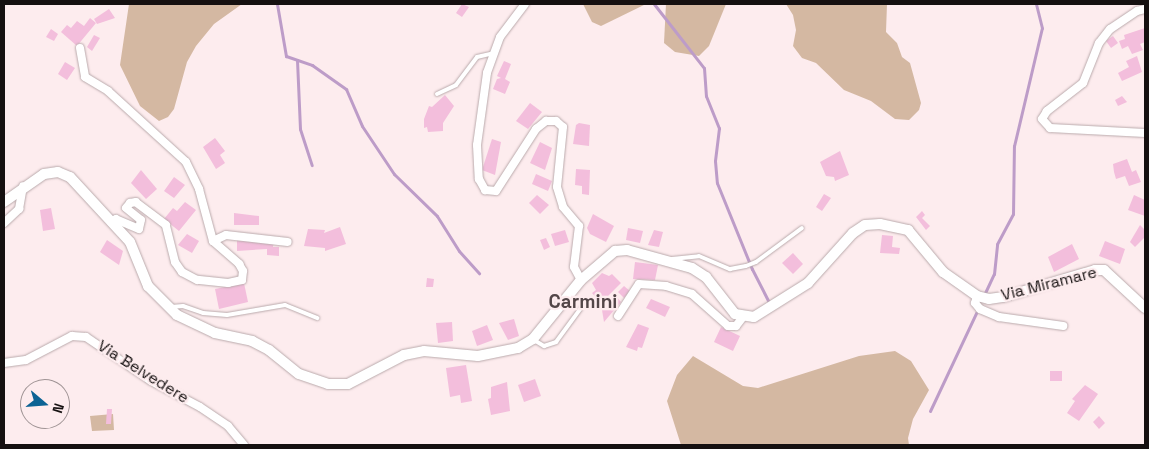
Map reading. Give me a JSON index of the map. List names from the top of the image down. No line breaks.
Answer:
{"streets":{"street":["Via Miramare","Via Belvedere"]},"districts":["Carmini"],"north":"right"}
